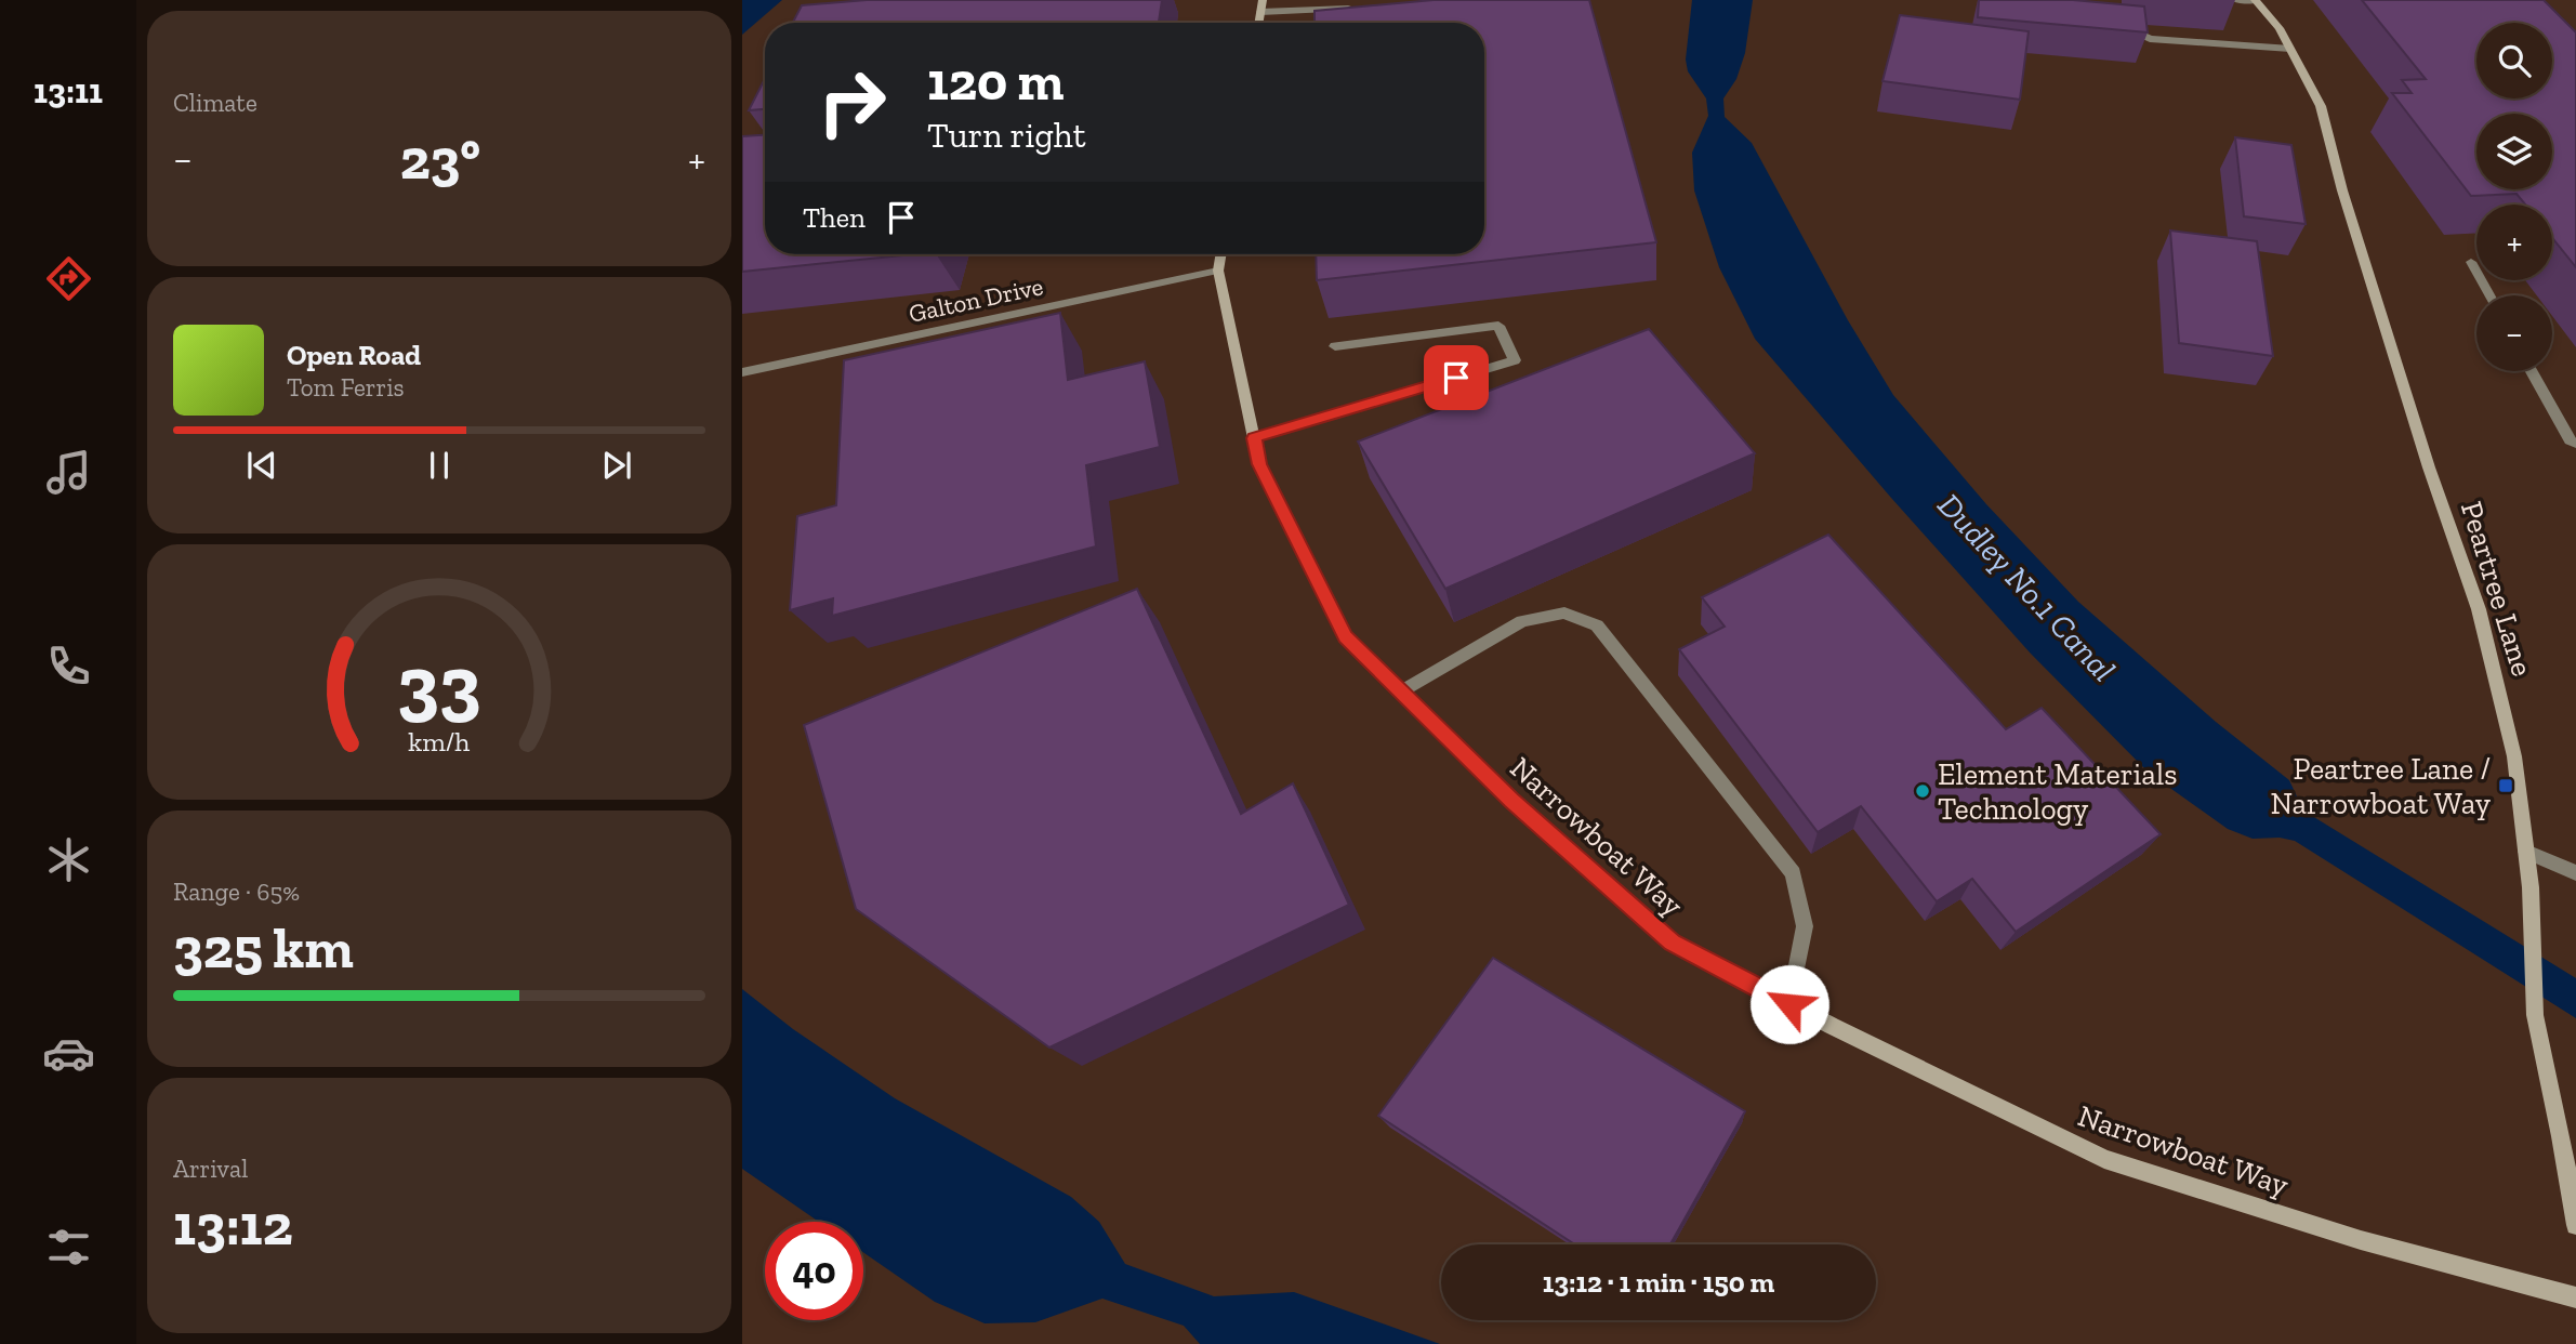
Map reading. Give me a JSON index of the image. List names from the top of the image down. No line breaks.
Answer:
{"streets":{"street":["Peartree Lane","Narrowboat Way"],"lane":["Galton Drive"]},"crossings":[["Galton Drive","Narrowboat Way"]],"water":["Dudley No.1 Canal"],"places":{"transit":["Peartree Lane / Narrowboat Way"],"other":["Element Materials Technology"]},"page":{"tabs":"13:11","tile":["Climate",["Range · 65%","325 km"],["Arrival","13:12"]],"map_buttons":["+","−"],"turn":["120 m","Turn right"],"heat":["−","23°","+"],"then":"Then","song":["Open Road","Tom Ferris"],"limit":"40","trip":"13:12 · 1 min · 150 m","gauge":["33","km/h"]}}
